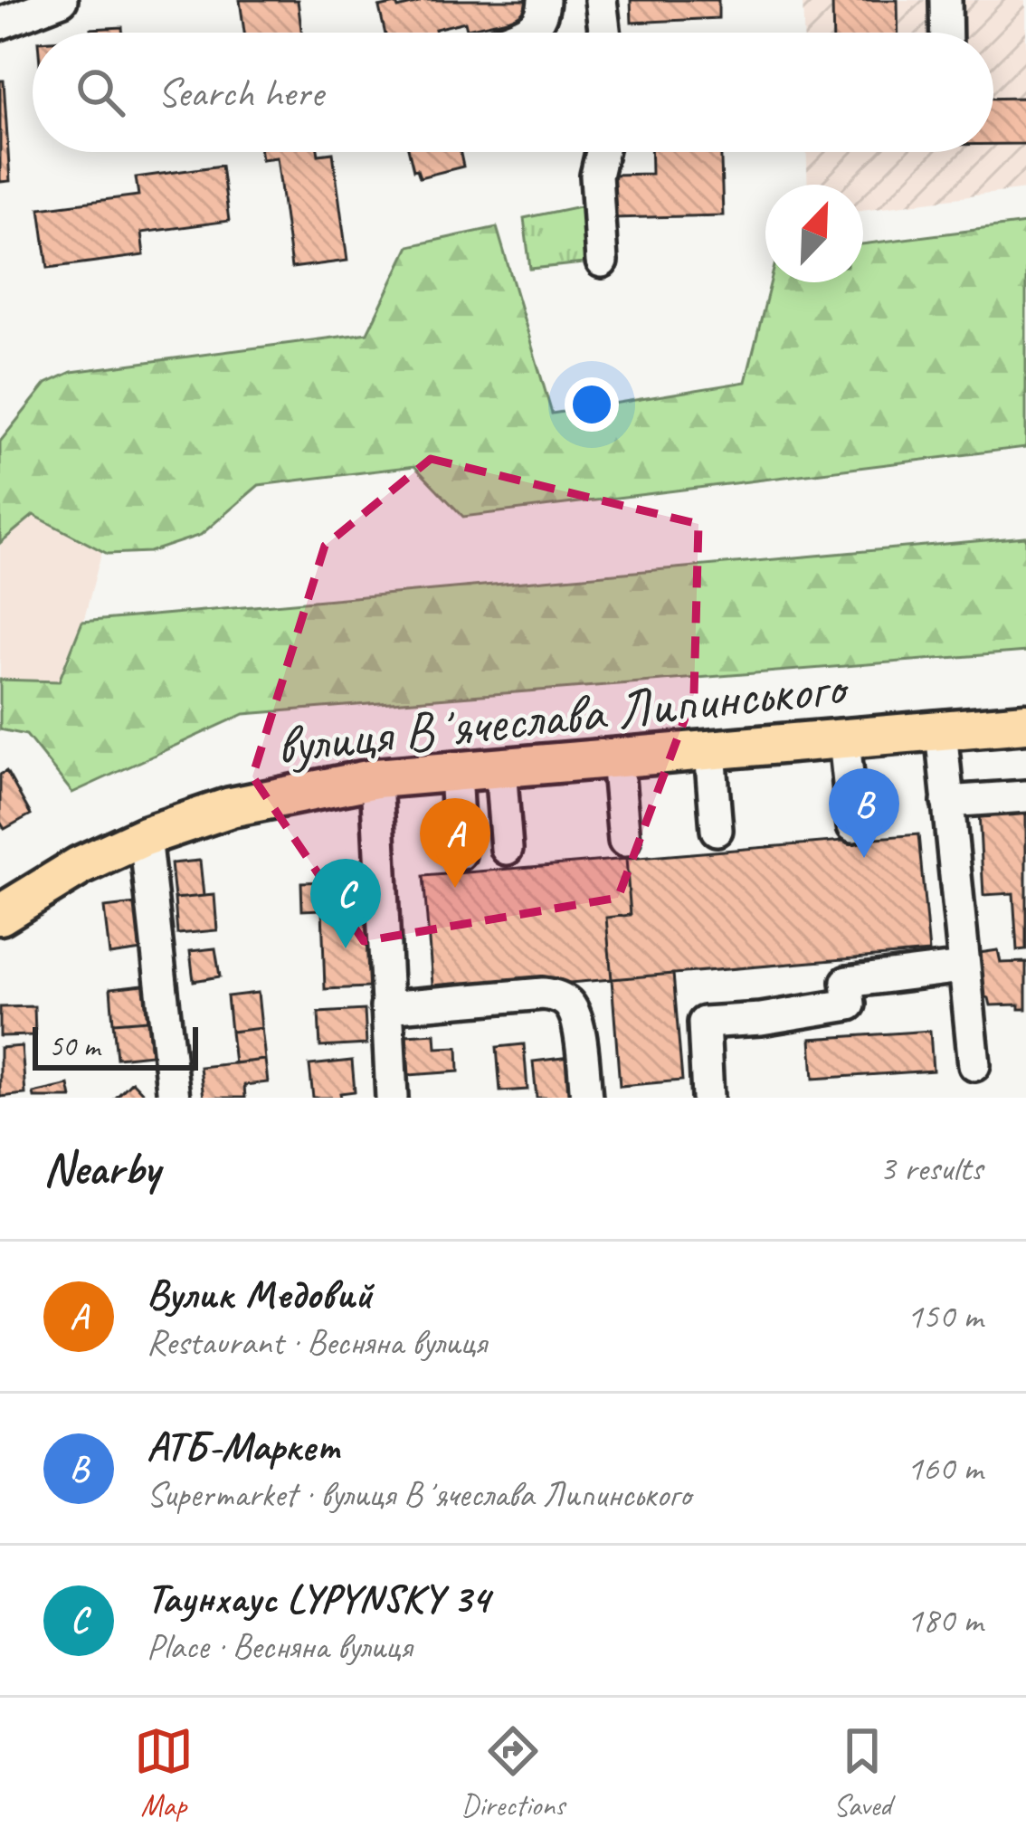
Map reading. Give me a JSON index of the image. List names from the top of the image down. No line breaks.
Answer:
{"streets":{"main road":["вулиця Вʼячеслава Липинського"]},"scale_bar":"50 m","north":"top right","page":{"search":"Search here","pins":["B","A","C"],"scale":"50 m","heading":["Nearby","3 results"],"list":[{"mark":"A","name":"Вулик Медовий","note":"Restaurant · Весняна вулиця","value":"150 m"},{"mark":"B","name":"АТБ-Маркет","note":"Supermarket · вулиця Вʼячеслава Липинського","value":"160 m"},{"mark":"C","name":"Таунхаус LYPYNSKY 34","note":"Place · Весняна вулиця","value":"180 m"}],"nav":["Map","Directions","Saved"]}}
